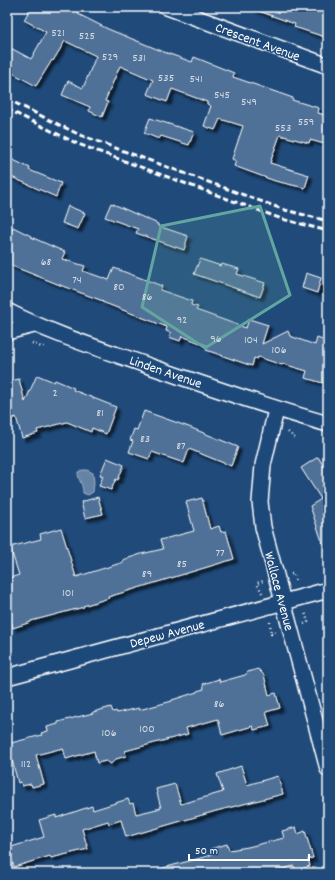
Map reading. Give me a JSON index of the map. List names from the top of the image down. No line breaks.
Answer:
{"streets":{"street":["Crescent Avenue","Linden Avenue","Wallace Avenue","Depew Avenue"]},"crossings":[["Linden Avenue","Wallace Avenue"],["Wallace Avenue","Depew Avenue"]],"house_numbers":["521","525","529","531","535","541","545","549","559","553","68","74","80","86","92","96","104","106","2","81","83","87","77","85","89","101","86","100","106","112"],"scale_bar":"50 m"}
